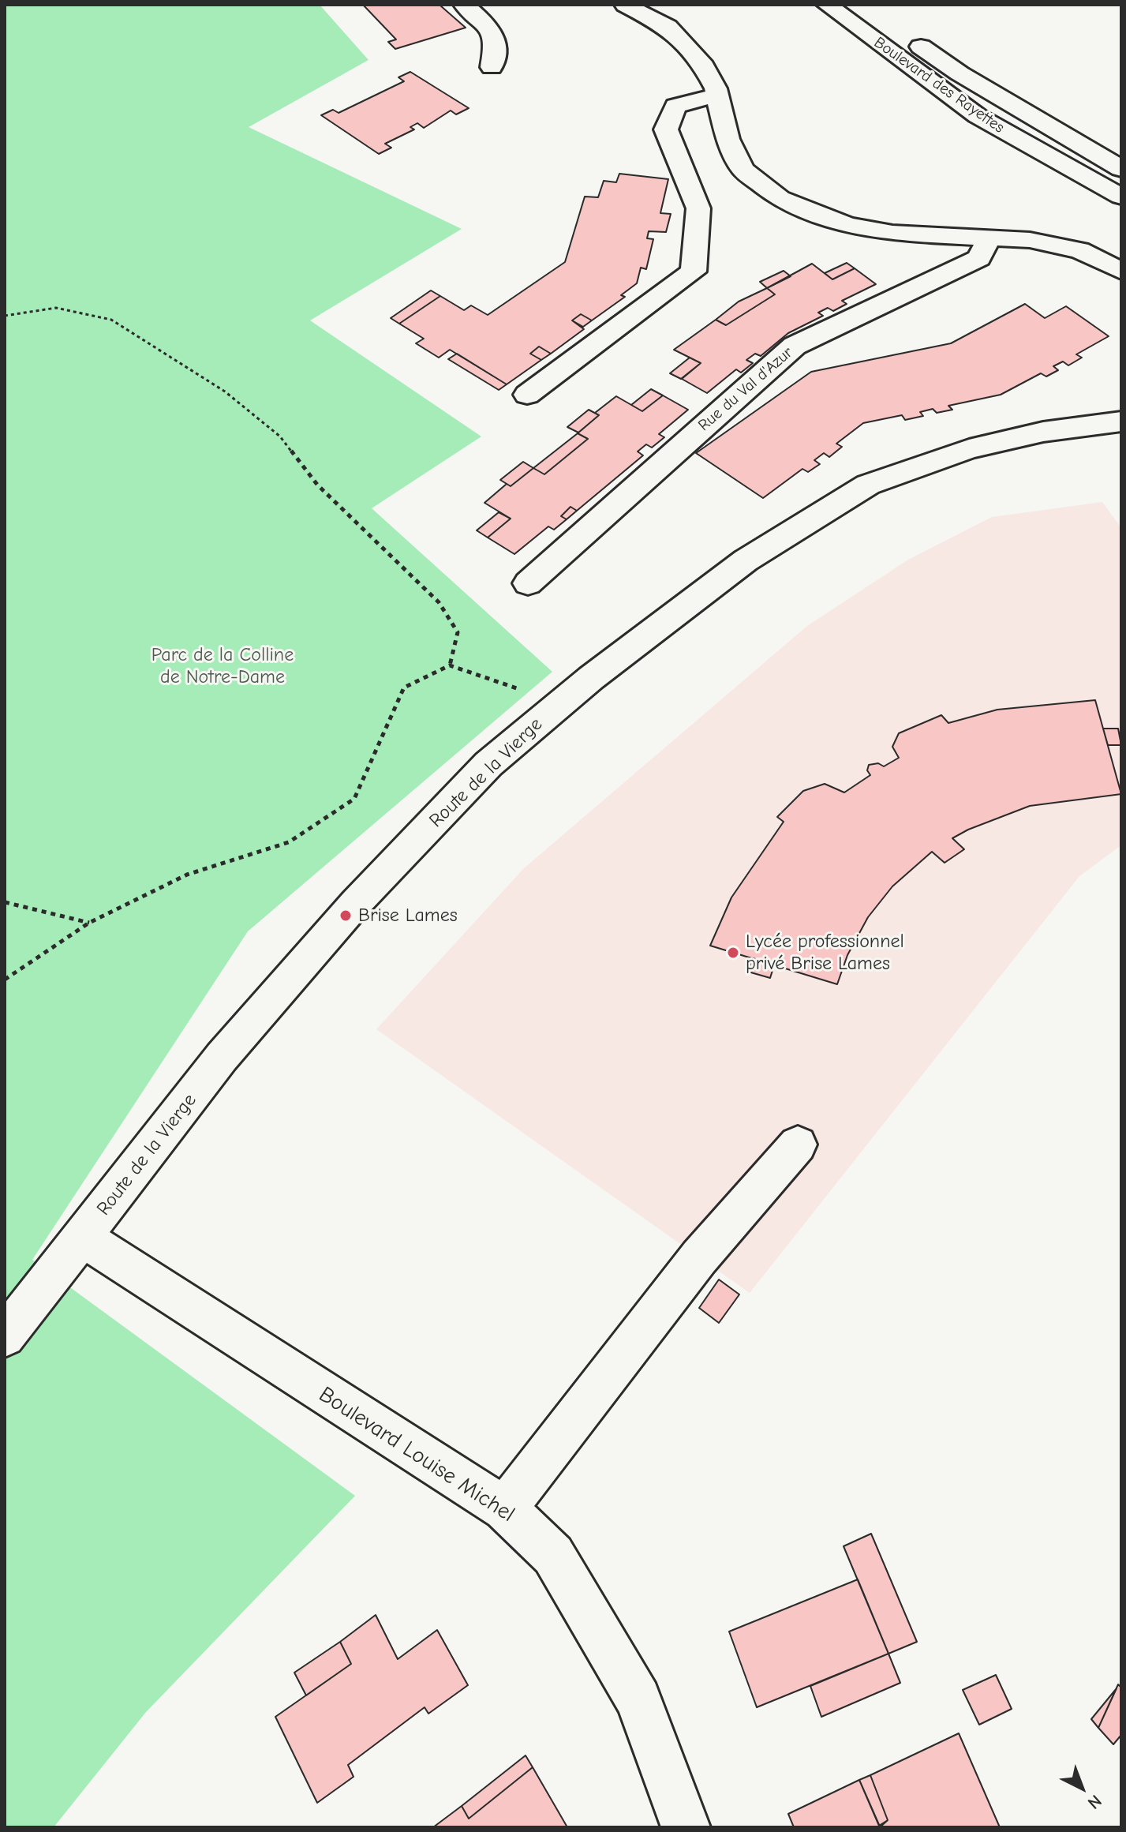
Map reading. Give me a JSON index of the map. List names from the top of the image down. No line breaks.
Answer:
{"streets":{"street":["Boulevard des Rayettes","Rue du Val d'Azur","Route de la Vierge","Boulevard Louise Michel"]},"crossings":[["Route de la Vierge","Boulevard Louise Michel"]],"parks":["Parc de la Colline de Notre-Dame"],"places":["Brise Lames","Lycée professionnel privé Brise Lames"],"north":"bottom right"}
